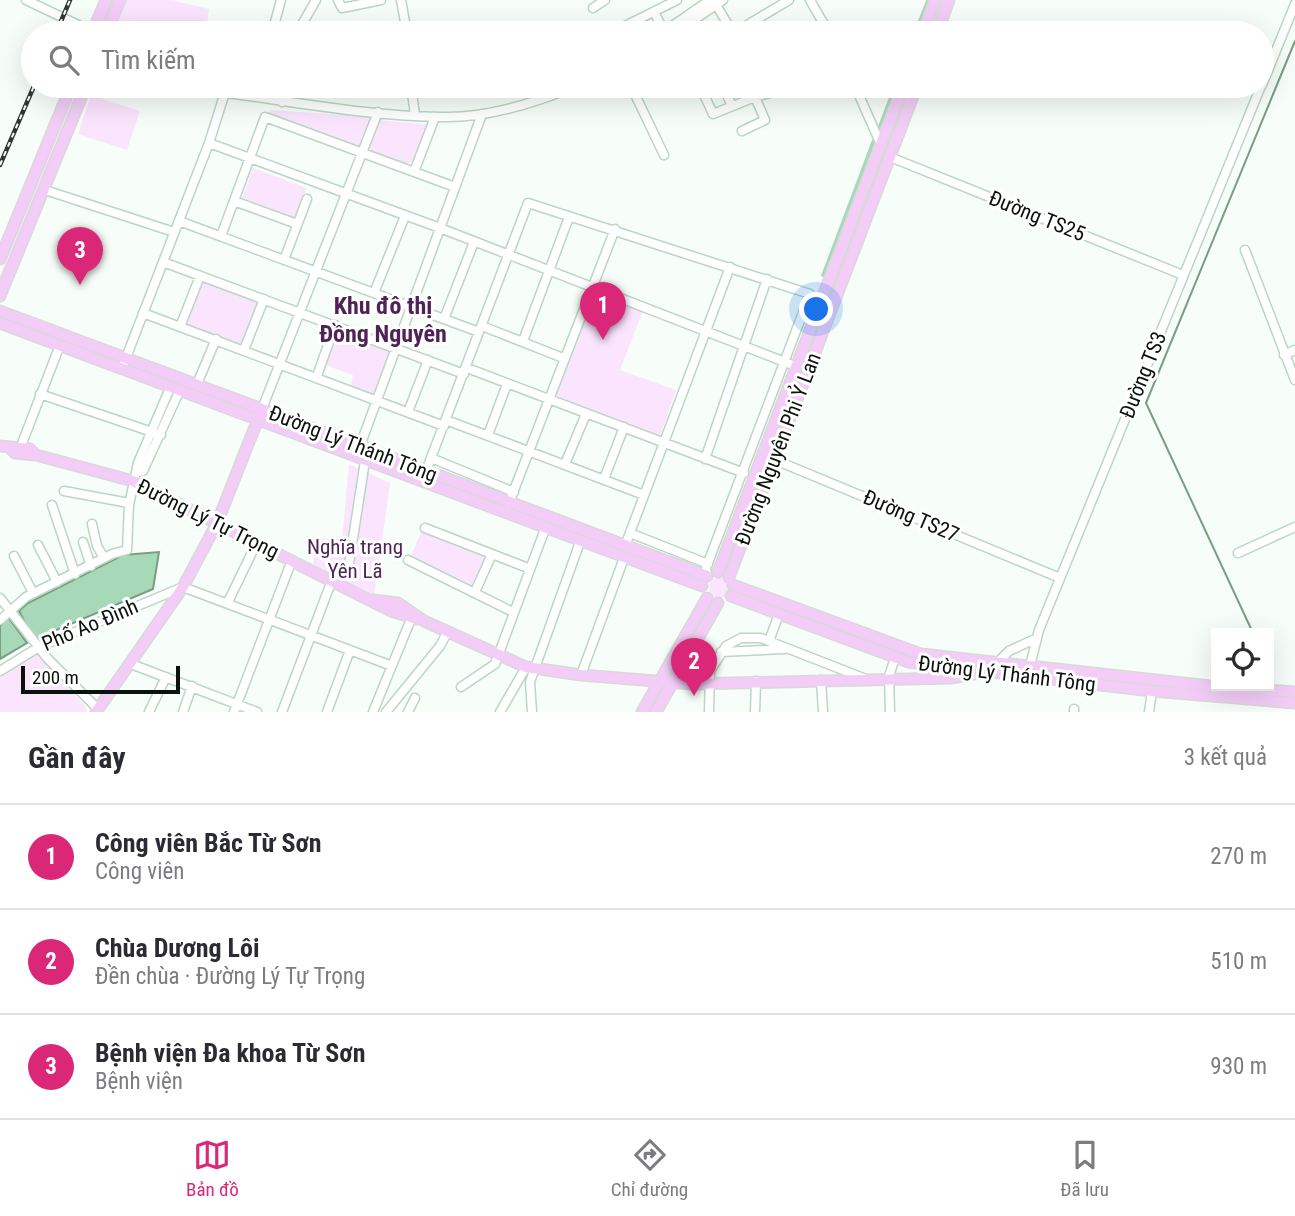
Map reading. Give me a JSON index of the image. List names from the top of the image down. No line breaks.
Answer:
{"streets":{"main road":["Đường Lý Thánh Tông","Đường Nguyên Phi Ỷ Lan","Đường Lý Tự Trọng"],"street":["Đường TS25","Đường TS3","Đường TS27","Phố Ao Đình"]},"crossings":[["Đường TS25","Đường TS3"],["Đường TS25","Đường Nguyên Phi Ỷ Lan"],["Đường TS3","Đường Lý Thánh Tông"],["Đường TS3","Đường TS27"],["Đường Lý Thánh Tông","Đường Nguyên Phi Ỷ Lan"],["Đường Lý Thánh Tông","Đường Lý Tự Trọng"],["Đường Nguyên Phi Ỷ Lan","Đường TS27"]],"districts":["Khu đô thị Đồng Nguyên"],"parks":["Nghĩa trang Yên Lã"],"scale_bar":"200 m","page":{"search":"Tìm kiếm","pins":["3","1","2"],"scale":"200 m","heading":["Gần đây","3 kết quả"],"list":[{"mark":"1","name":"Công viên Bắc Từ Sơn","note":"Công viên","value":"270 m"},{"mark":"2","name":"Chùa Dương Lôi","note":"Đền chùa · Đường Lý Tự Trọng","value":"510 m"},{"mark":"3","name":"Bệnh viện Đa khoa Từ Sơn","note":"Bệnh viện","value":"930 m"}],"nav":["Bản đồ","Chỉ đường","Đã lưu"]}}
